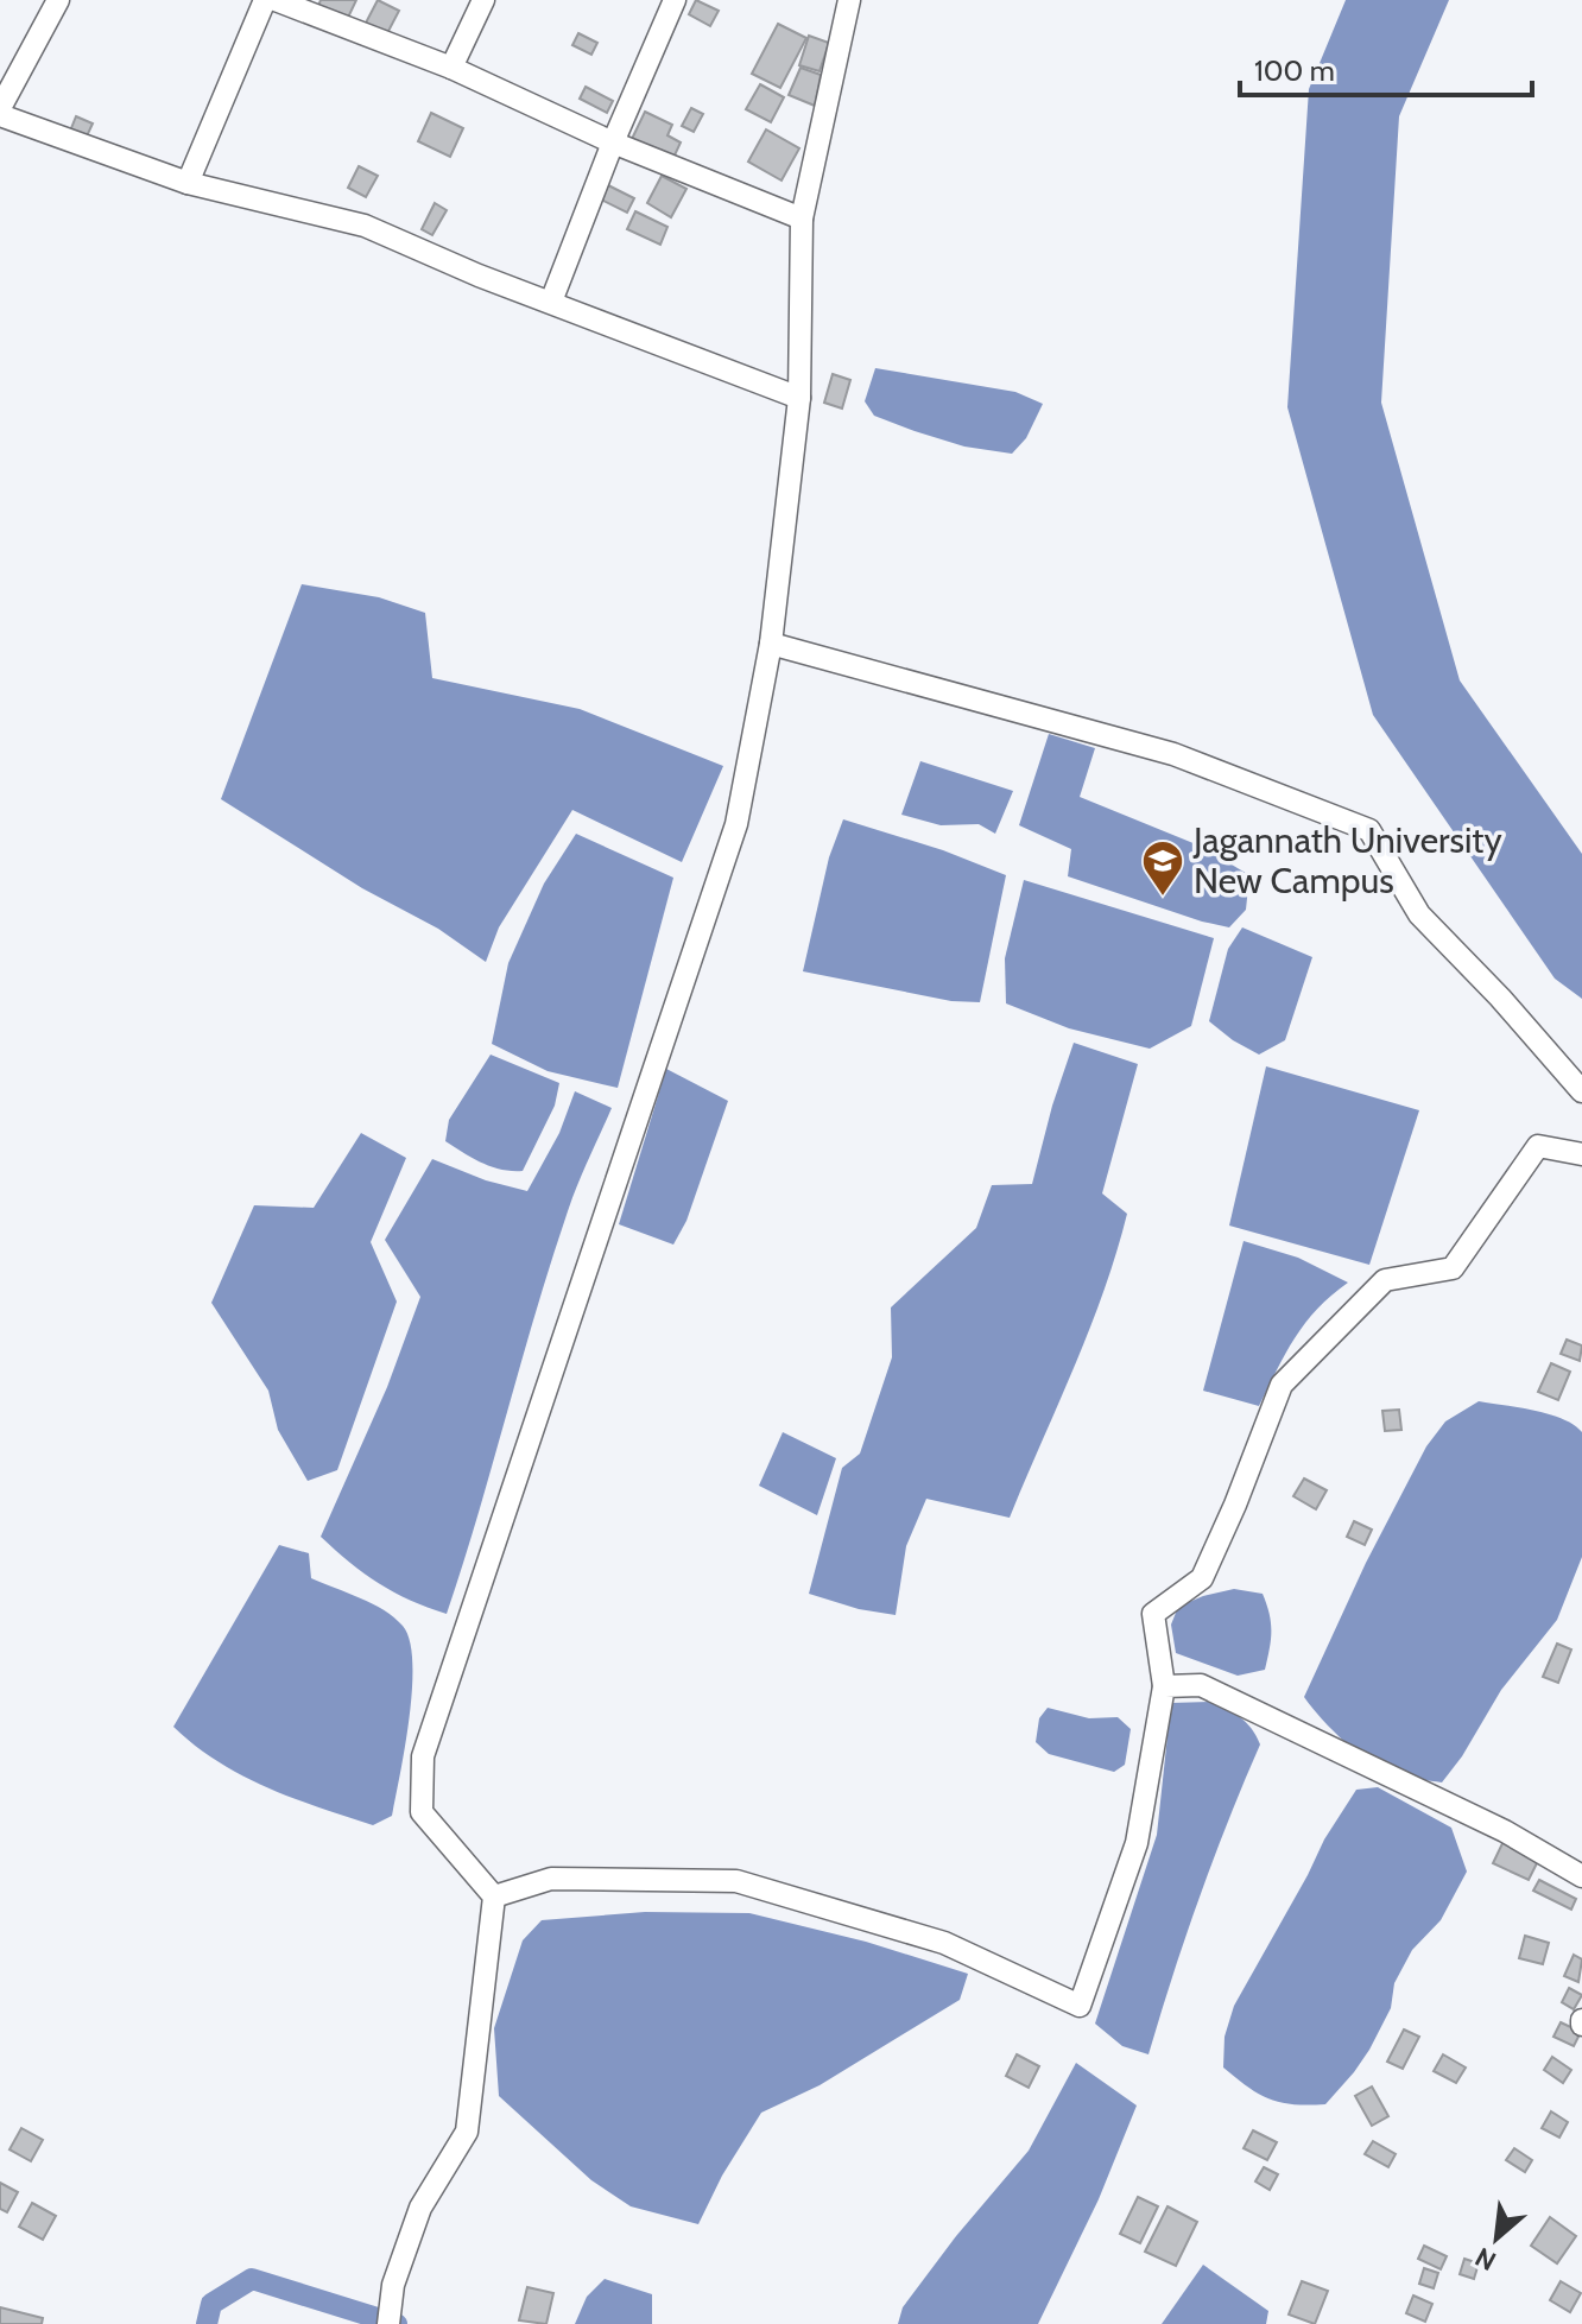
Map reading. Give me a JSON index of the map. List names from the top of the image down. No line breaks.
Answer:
{"places":{"school or university":["Jagannath University New Campus"]},"scale_bar":"100 m","north":"bottom left"}
